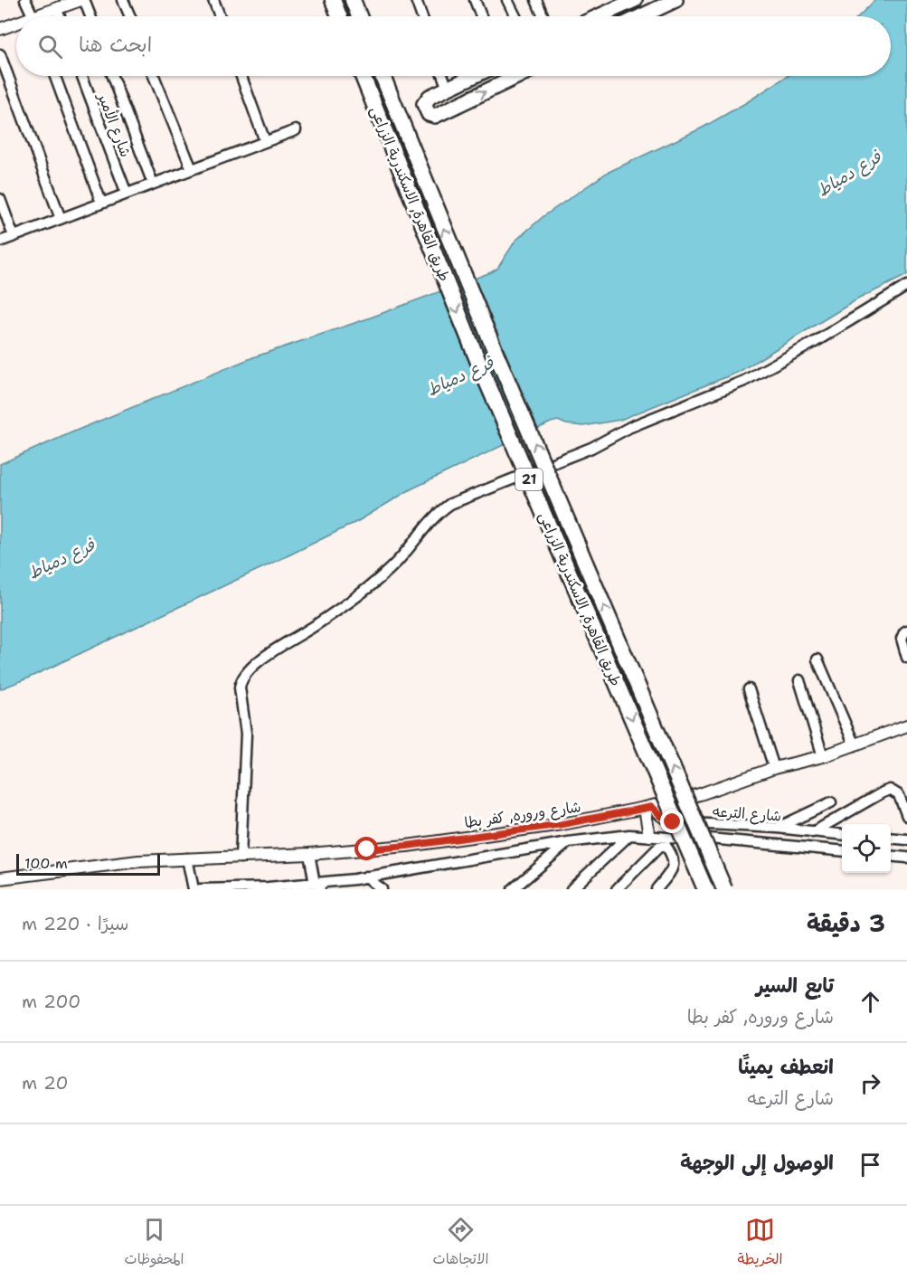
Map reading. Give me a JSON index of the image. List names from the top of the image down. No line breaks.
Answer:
{"streets":{"highway":["طريق القاهرة, الاسكندرية الزراعى","21"],"street":["شارع الأمير","شارع الترعه","شارع وروره, كفر بطا"]},"crossings":[["شارع الترعه","شارع وروره, كفر بطا"]],"water":["فرع دمياط"],"scale_bar":"100 m","page":{"search":"ابحث هنا","scale":"100 m","heading":["3 دقيقة","سيرًا · 220 m"],"list":[["تابع السير","شارع وروره, كفر بطا","200 m"],["انعطف يمينًا","شارع الترعه","20 m"],"الوصول إلى الوجهة"],"nav":["الخريطة","الاتجاهات","المحفوظات"]}}
